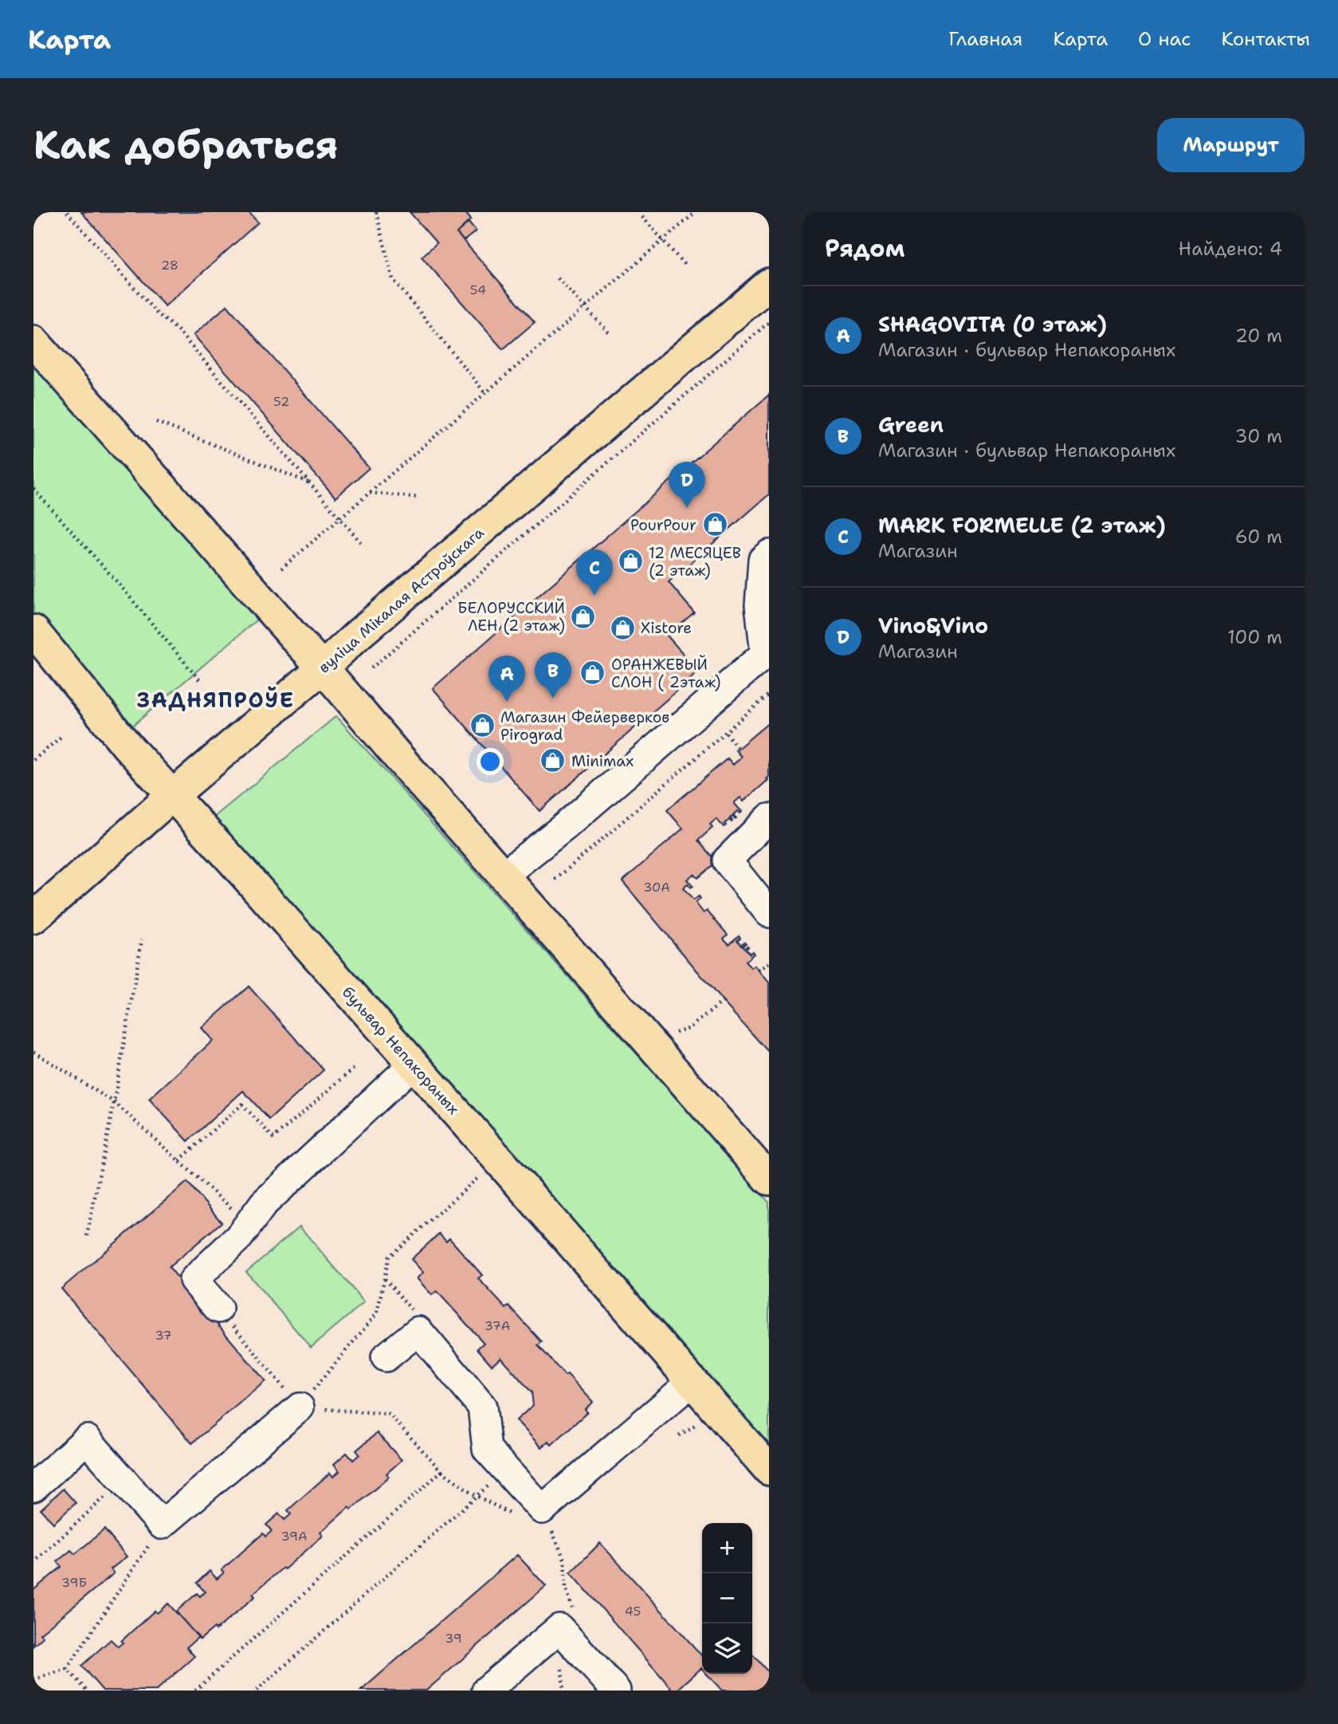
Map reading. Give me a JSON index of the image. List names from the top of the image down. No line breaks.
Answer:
{"streets":{"main road":["вуліца Мікалая Астроўскага","бульвар Непакораных"]},"crossings":[["вуліца Мікалая Астроўскага","бульвар Непакораных"]],"districts":["ЗАДНЯПРОЎЕ"],"places":{"shop":["PourPour","12 МЕСЯЦЕВ (2 этаж)","БЕЛОРУССКИЙ ЛЕН (2 этаж)","Xistore","ОРАНЖЕВЫЙ СЛОН ( 2этаж)","Магазин Фейерверков Pirograd","Minimax"]},"house_numbers":["28","54","52","30А","37А","37","39А","39Б","45","39"],"page":{"header":"Карта","nav":["Главная","Карта","О нас","Контакты"],"buttons":"Маршрут","title":"Как добраться","heading":["Рядом","Найдено: 4"],"list":[{"mark":"A","name":"SHAGOVITA (0 этаж)","note":"Магазин · бульвар Непакораных","value":"20 m"},{"mark":"B","name":"Green","note":"Магазин · бульвар Непакораных","value":"30 m"},{"mark":"C","name":"MARK FORMELLE (2 этаж)","note":"Магазин","value":"60 m"},{"mark":"D","name":"Vino&Vino","note":"Магазин","value":"100 m"}],"pins":["D","C","B","A"],"map_buttons":["+","−"]}}
